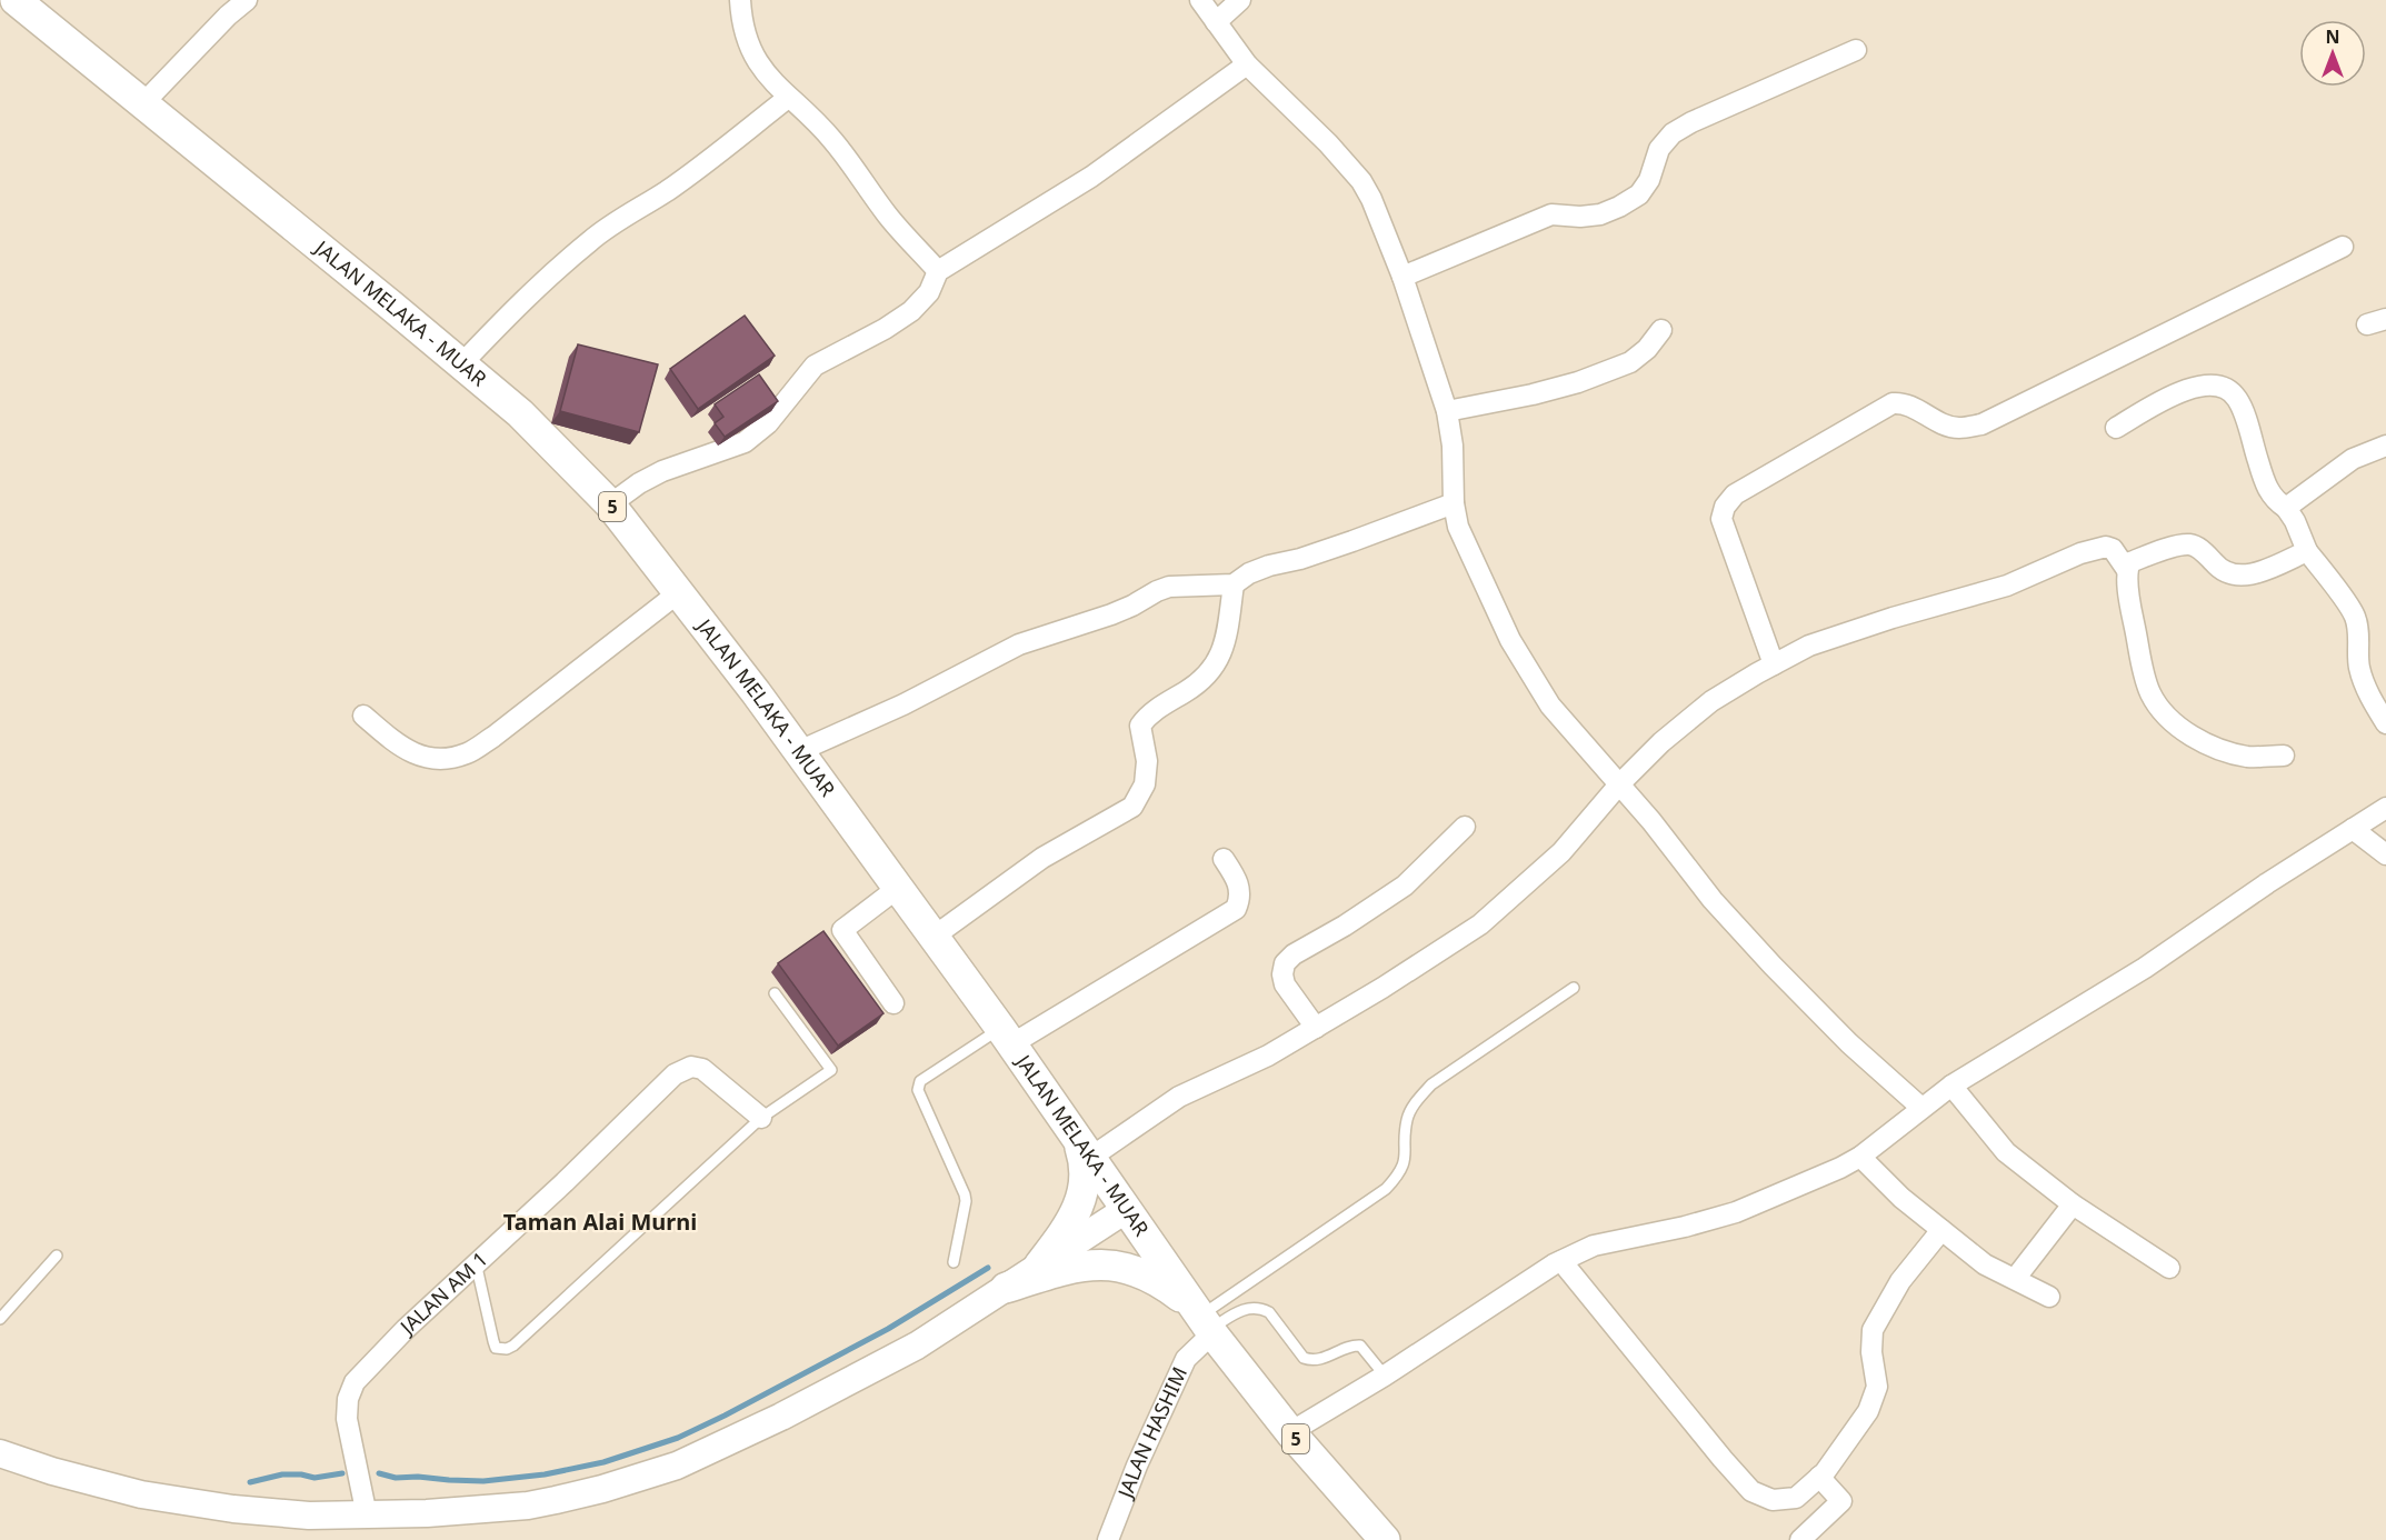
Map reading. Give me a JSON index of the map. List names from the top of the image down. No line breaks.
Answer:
{"streets":{"main road":["JALAN MELAKA - MUAR","5"],"street":["JALAN AM 1","JALAN HASHIM"]},"crossings":[["JALAN MELAKA - MUAR","JALAN HASHIM"]],"districts":["Taman Alai Murni"],"north":"top"}
